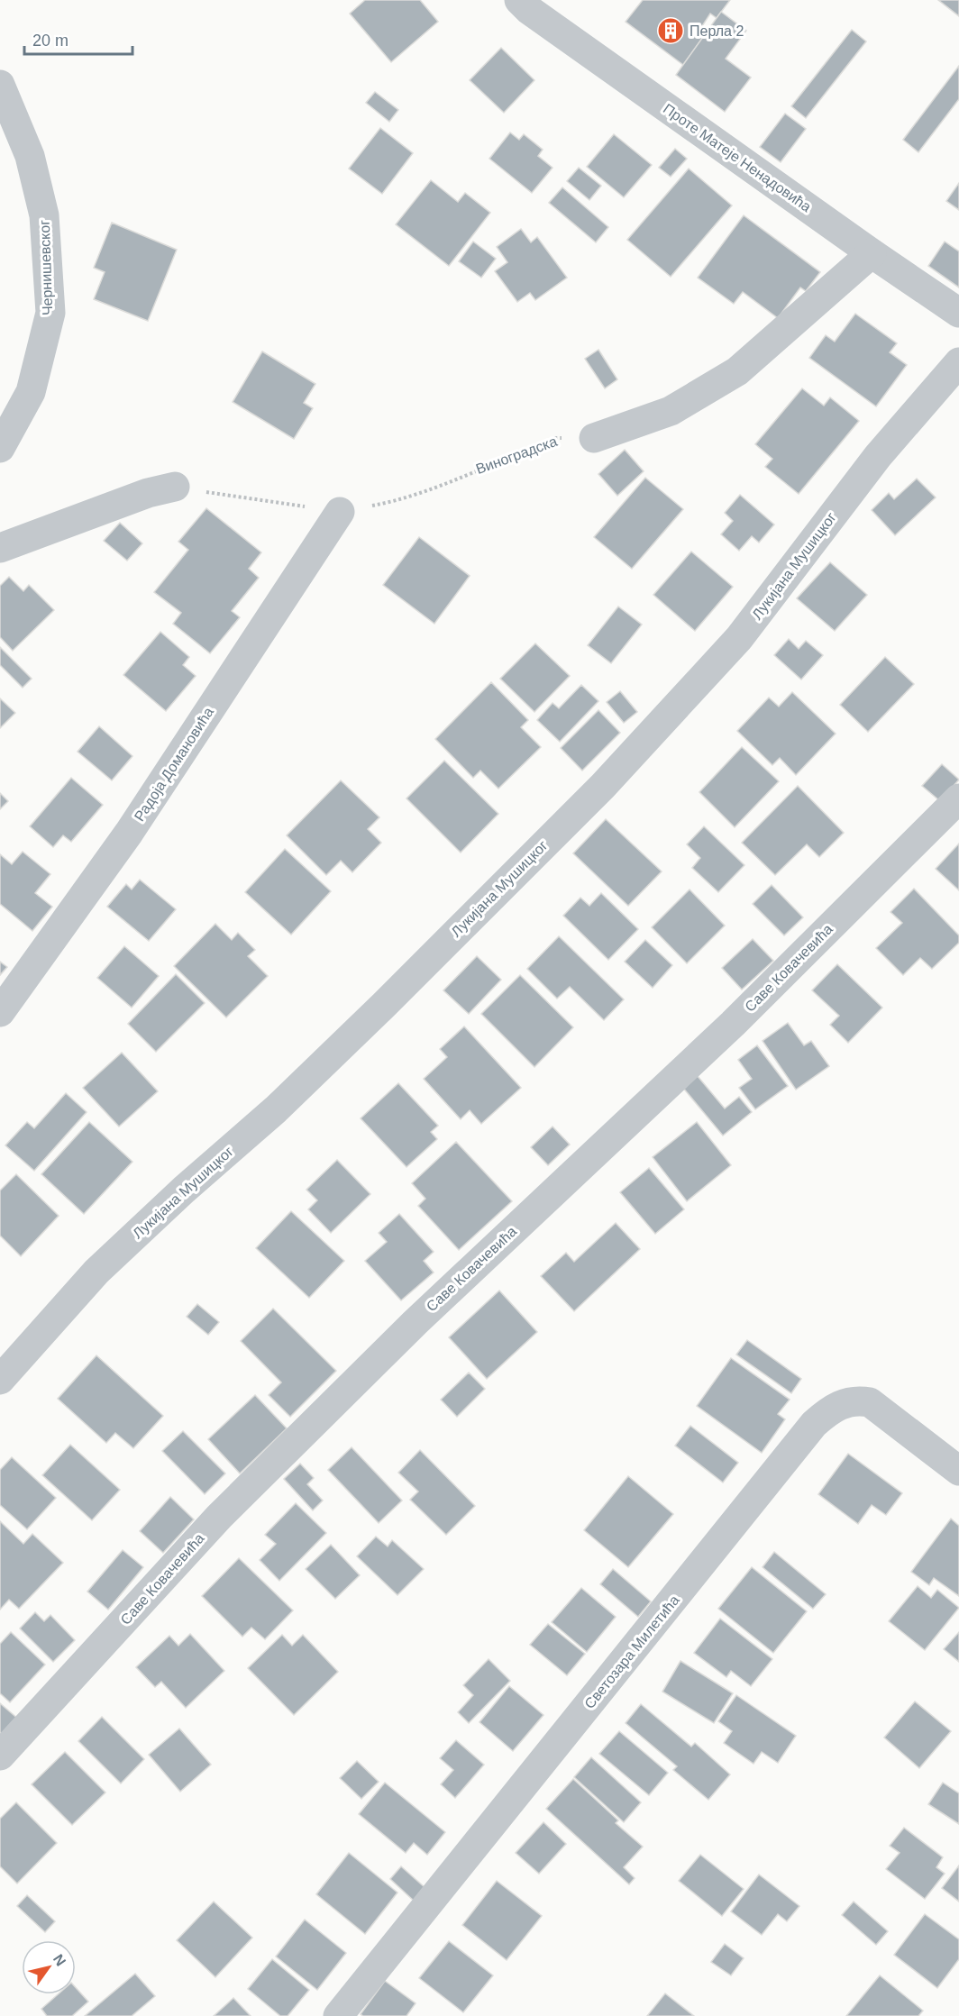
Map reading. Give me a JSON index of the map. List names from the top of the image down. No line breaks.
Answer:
{"streets":{"street":["Проте Матеје Ненадовића","Чернишевског","Лукијана Мушицког","Радоја Домановића","Саве Ковачевића","Светозара Милетића"],"path":["Виноградска"]},"crossings":[["Виноградска","Радоја Домановића"]],"places":{"building":["Перла 2"]},"scale_bar":"20 m","north":"top right"}
